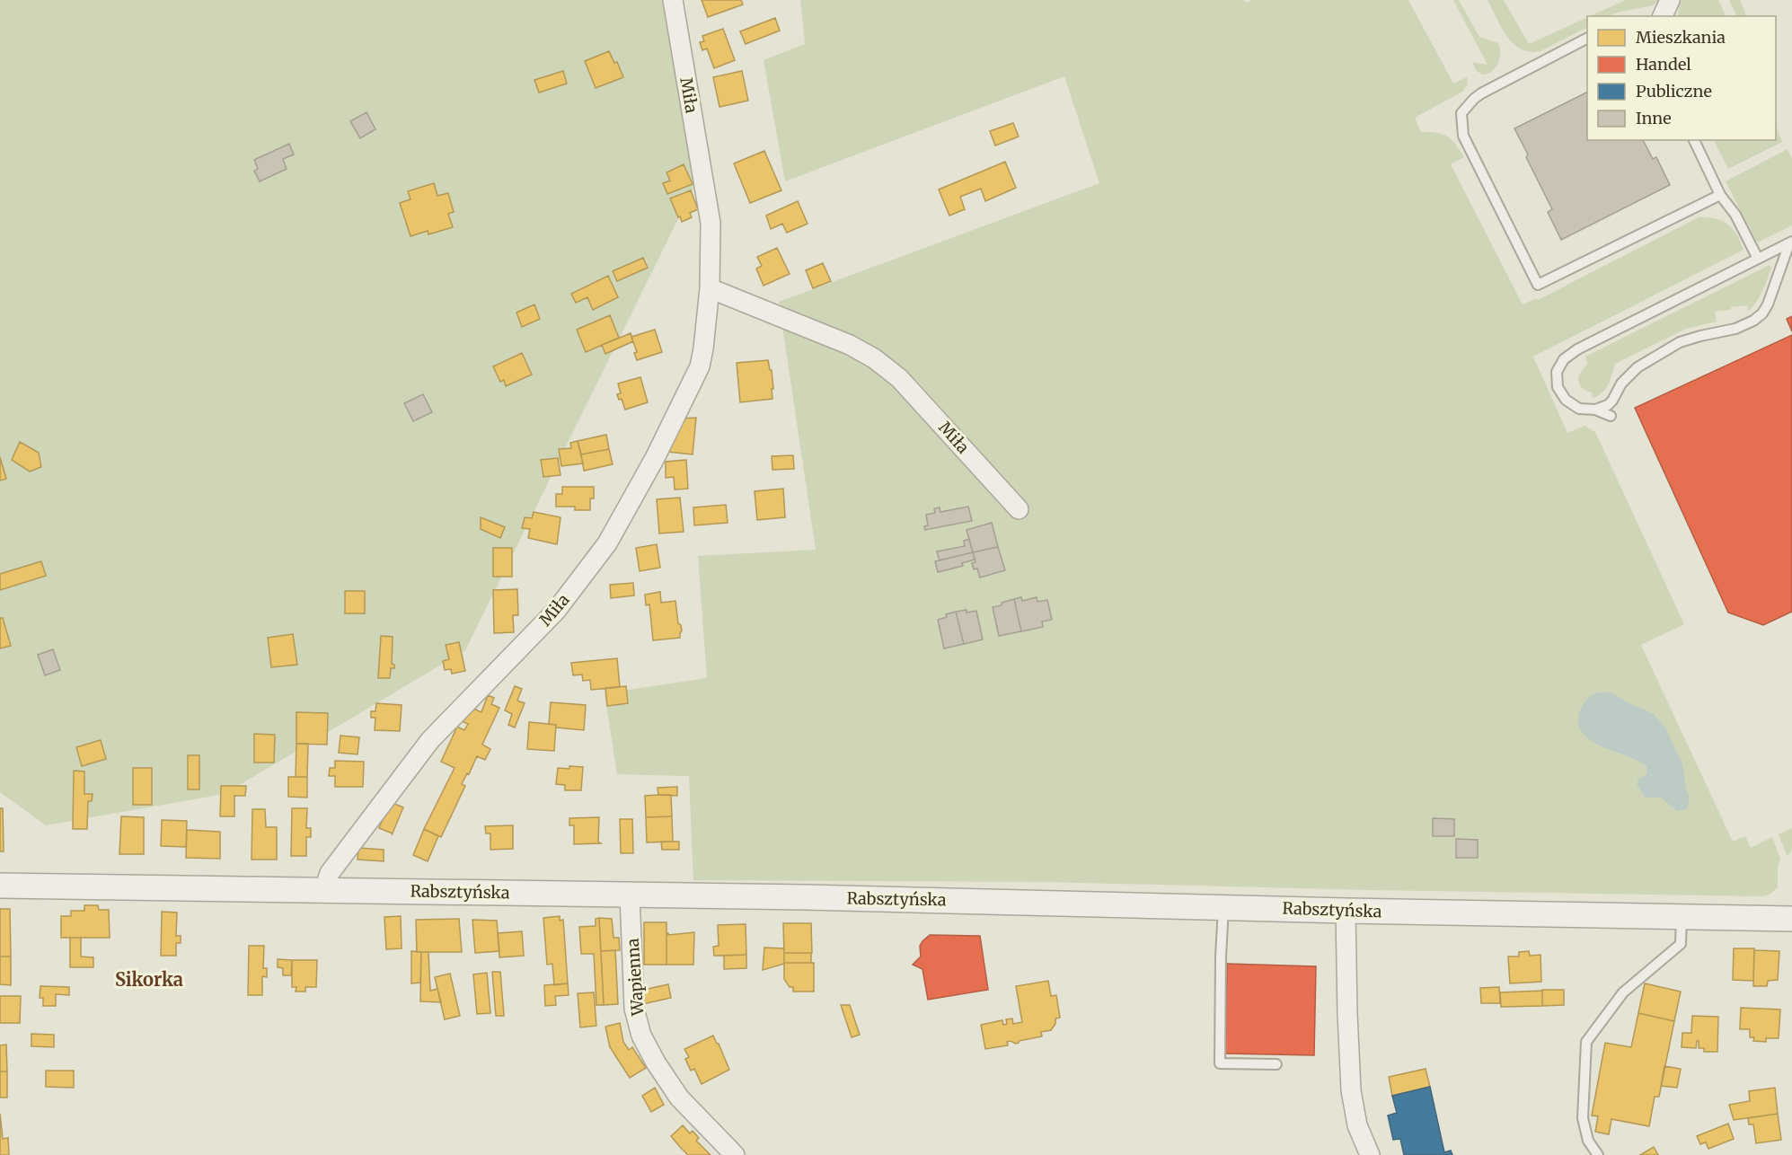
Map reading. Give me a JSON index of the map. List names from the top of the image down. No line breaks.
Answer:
{"streets":{"street":["Miła","Rabsztyńska","Wapienna"]},"crossings":[["Miła","Rabsztyńska"],["Rabsztyńska","Wapienna"]],"districts":["Sikorka"],"legend":["Mieszkania","Handel","Publiczne","Inne"]}
